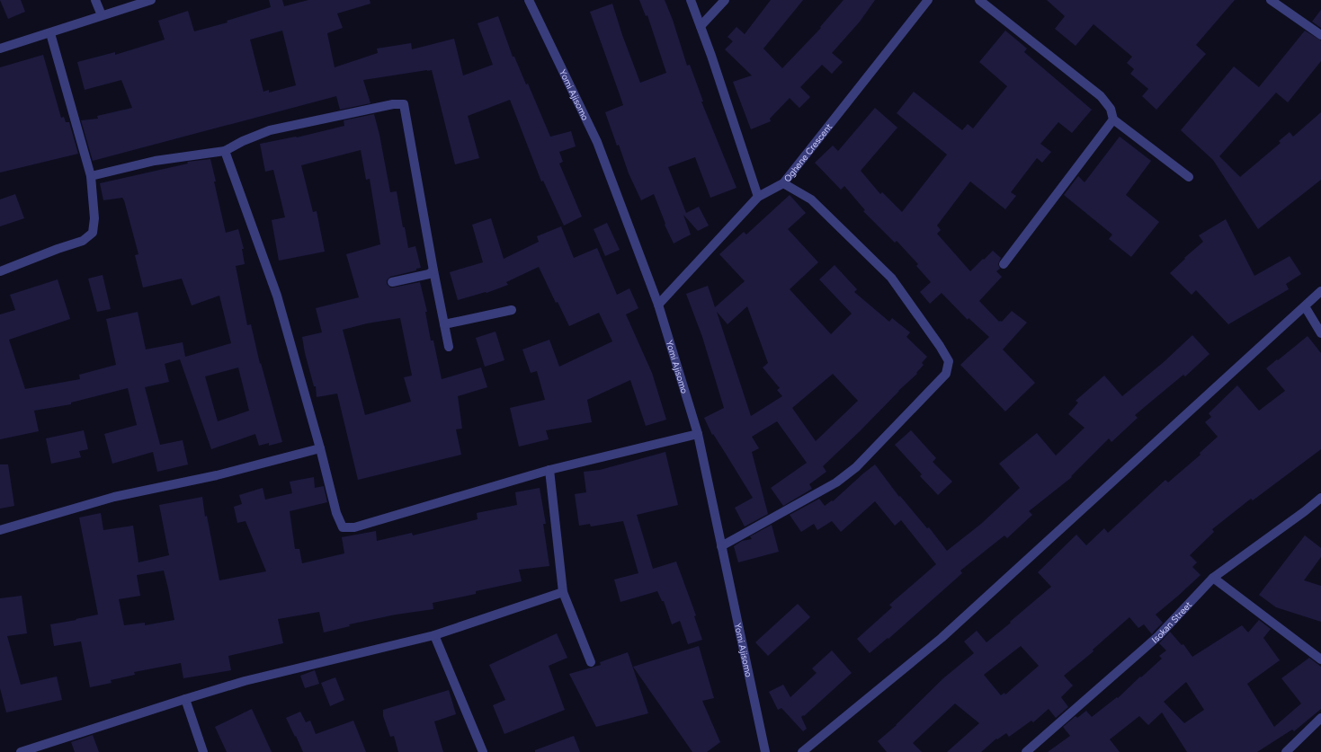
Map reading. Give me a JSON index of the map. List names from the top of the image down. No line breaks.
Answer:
{"streets":{"street":["Yomi Ajisomo","Oghene Crescent","Isokan Street"]},"crossings":[["Yomi Ajisomo","Oghene Crescent"]]}
